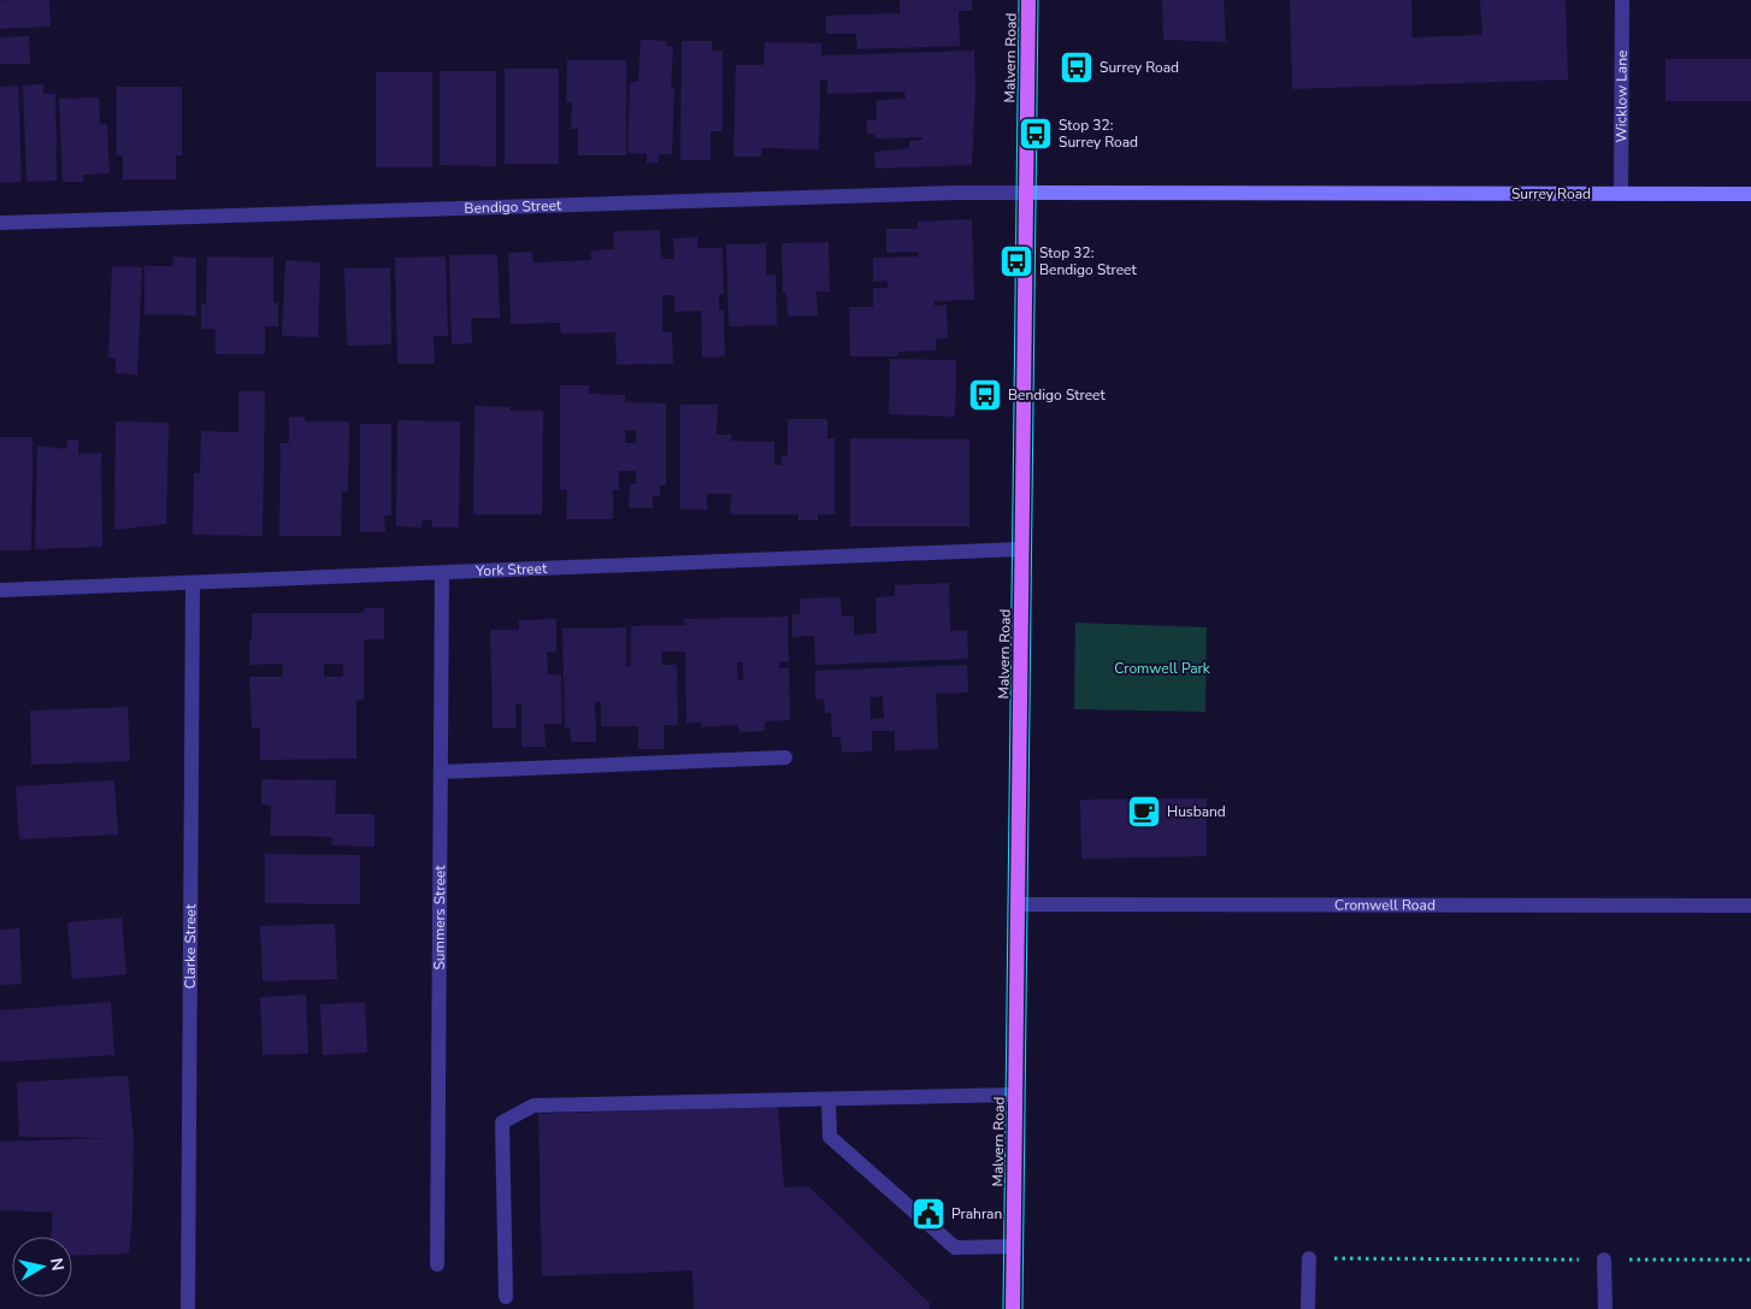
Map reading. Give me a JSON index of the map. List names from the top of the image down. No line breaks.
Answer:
{"streets":{"main road":["Malvern Road"],"street":["Wicklow Lane","Surrey Road","Bendigo Street","York Street","Cromwell Road","Summers Street","Clarke Street"]},"crossings":[["Malvern Road","Surrey Road"],["Malvern Road","Bendigo Street"],["Malvern Road","York Street"],["Malvern Road","Cromwell Road"],["Wicklow Lane","Surrey Road"],["Surrey Road","Bendigo Street"],["York Street","Summers Street"],["York Street","Clarke Street"]],"parks":["Cromwell Park"],"places":{"bus stop":["Surrey Road","Stop 32: Surrey Road","Stop 32: Bendigo Street","Bendigo Street"],"cafe":["Husband"],"public building":["Prahran"]},"north":"right"}
